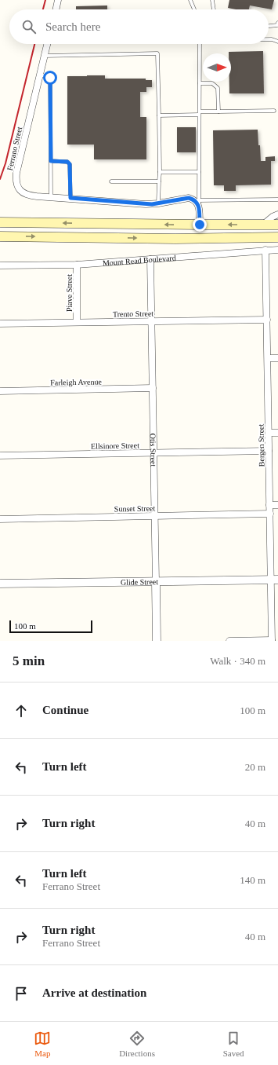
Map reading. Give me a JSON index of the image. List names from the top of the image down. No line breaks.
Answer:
{"streets":{"street":["Ferrano Street","Mount Read Boulevard","Piave Street","Trento Street","Farleigh Avenue","Ellsinore Street","Bergen Street","Otis Street","Sunset Street","Glide Street"]},"crossings":[["Mount Read Boulevard","Piave Street"],["Mount Read Boulevard","Bergen Street"],["Mount Read Boulevard","Otis Street"],["Piave Street","Trento Street"],["Trento Street","Bergen Street"],["Trento Street","Otis Street"],["Farleigh Avenue","Otis Street"],["Ellsinore Street","Bergen Street"],["Ellsinore Street","Otis Street"],["Bergen Street","Sunset Street"],["Bergen Street","Glide Street"],["Otis Street","Sunset Street"],["Otis Street","Glide Street"]],"scale_bar":"100 m","north":"right","page":{"search":"Search here","scale":"100 m","heading":["5 min","Walk · 340 m"],"list":[["Continue","100 m"],["Turn left","20 m"],["Turn right","40 m"],["Turn left","Ferrano Street","140 m"],["Turn right","Ferrano Street","40 m"],"Arrive at destination"],"nav":["Map","Directions","Saved"]}}
